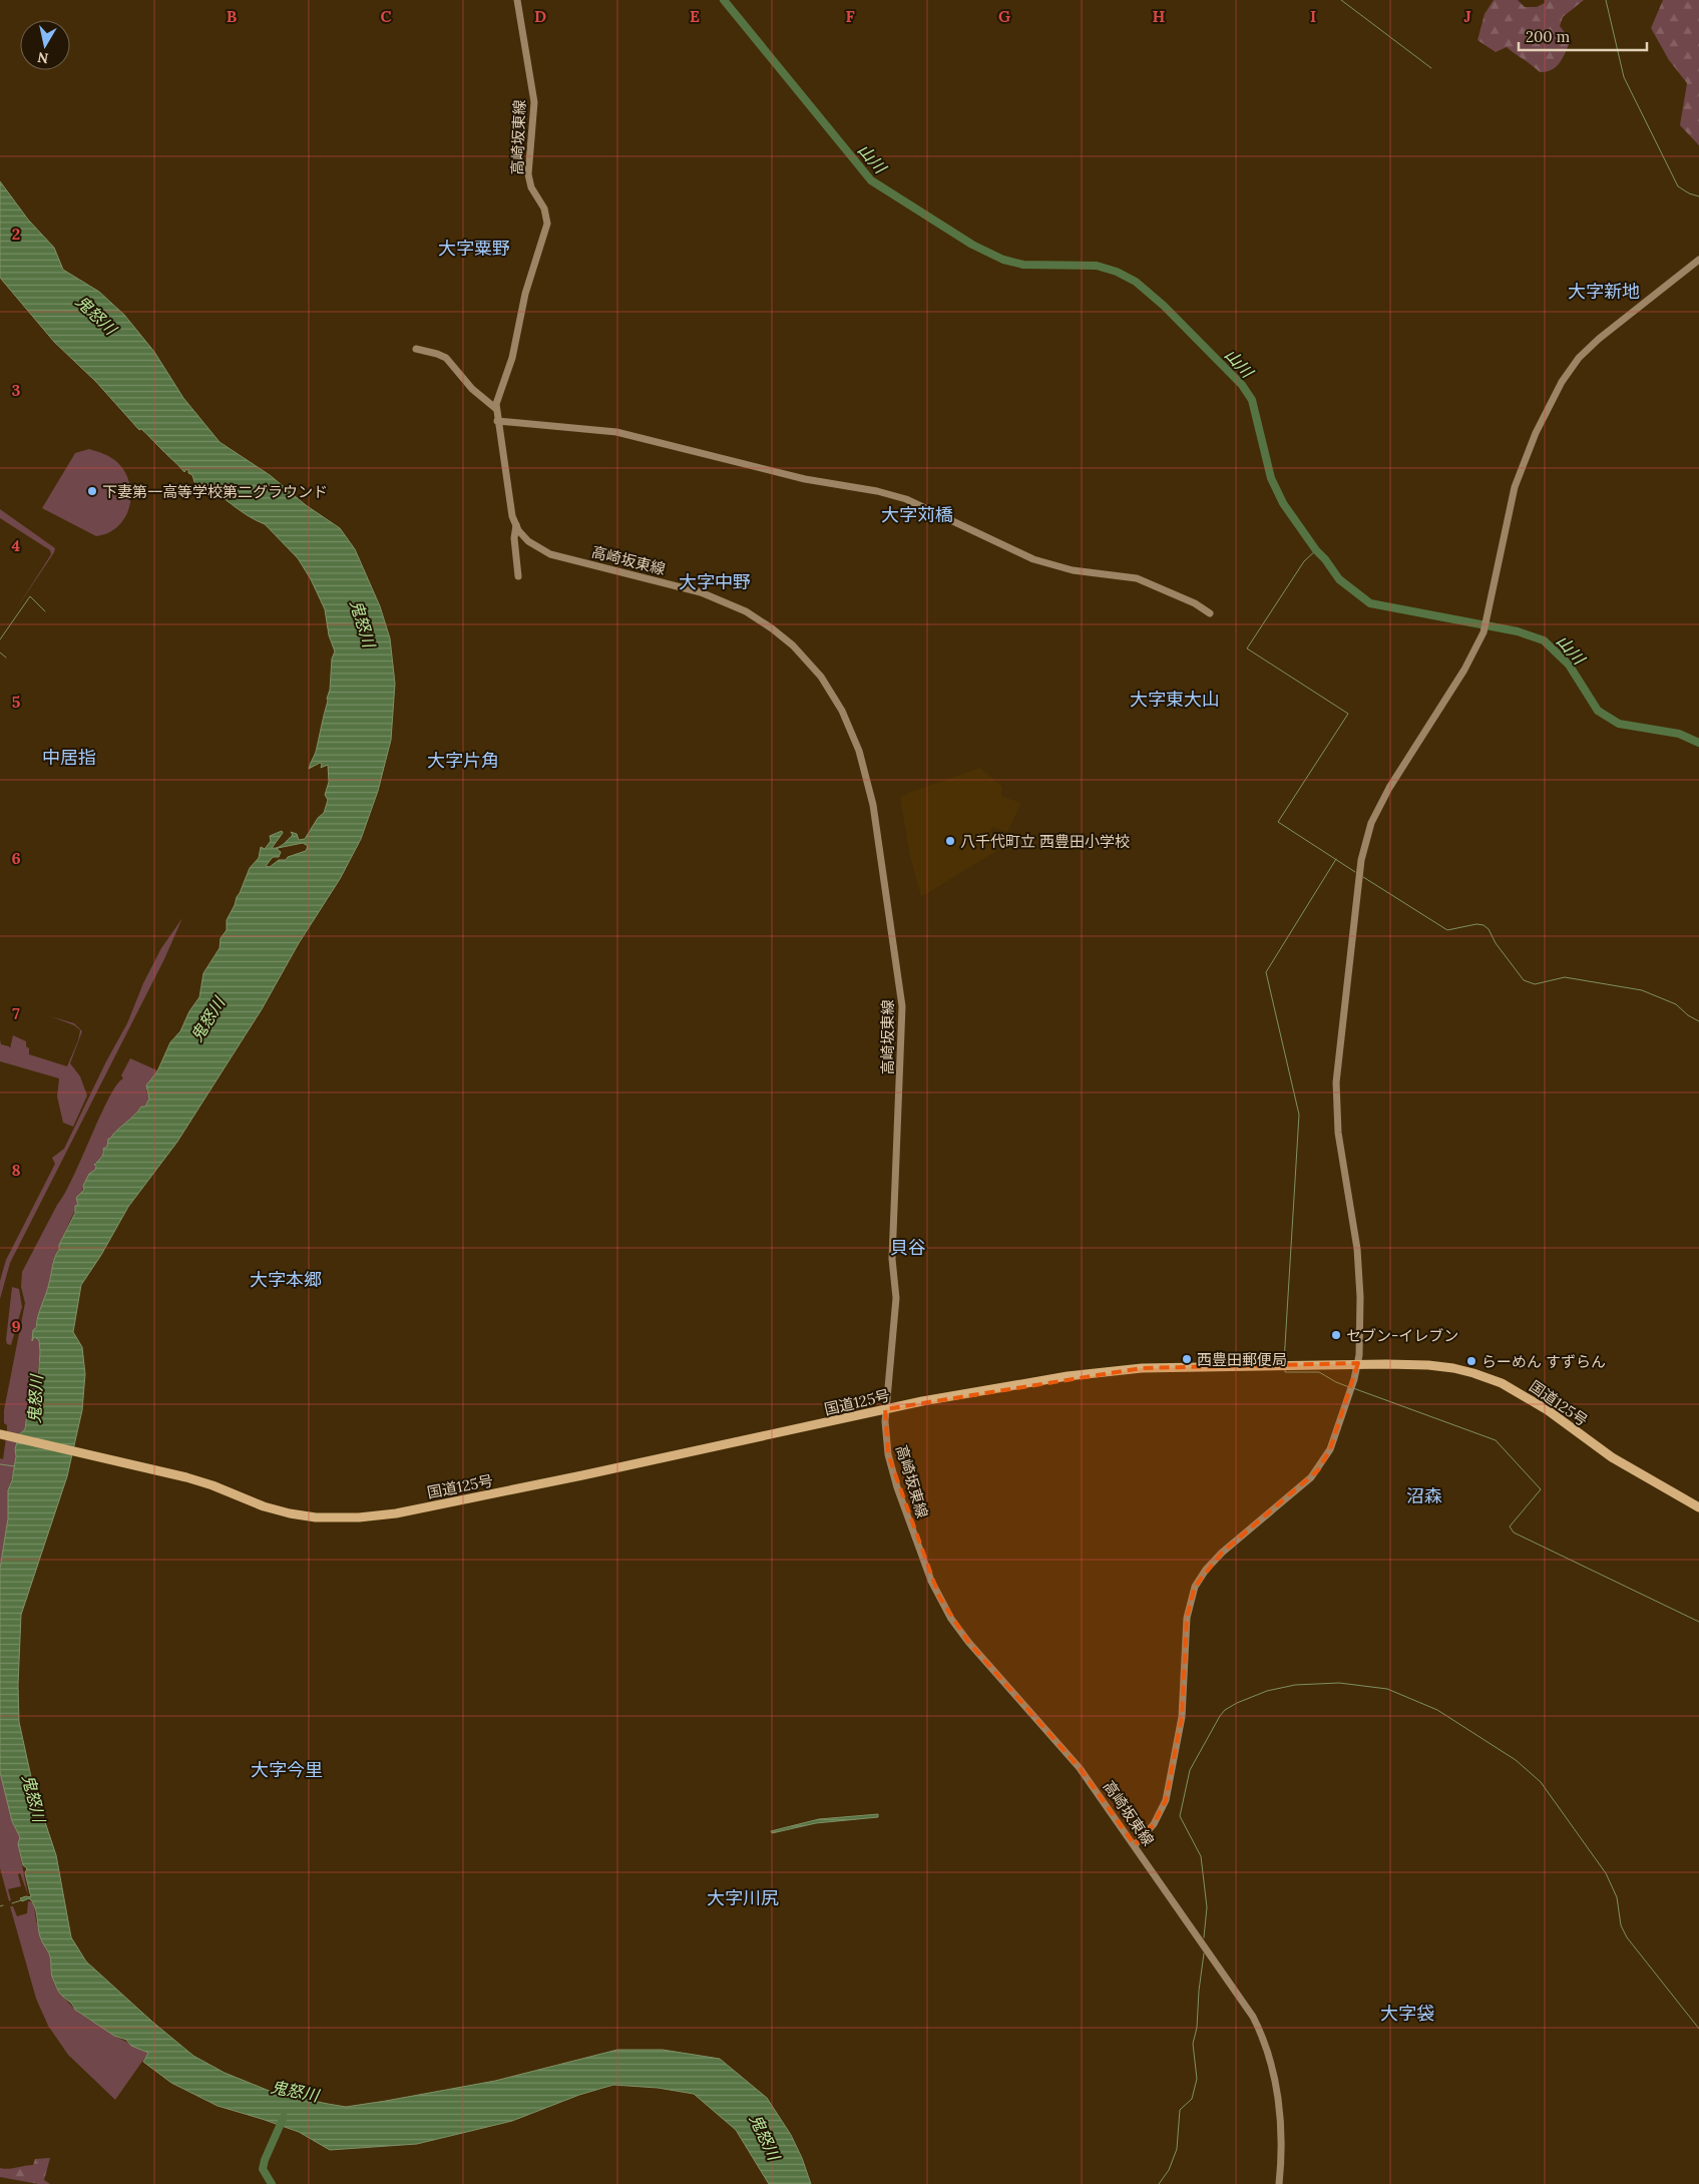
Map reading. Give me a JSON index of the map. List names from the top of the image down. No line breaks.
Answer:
{"streets":{"highway":["国道125号"],"street":["高崎坂東線"]},"crossings":[["高崎坂東線","国道125号"]],"districts":["大字粟野","大字新地","大字苅橋","大字中野","大字東大山","中居指","大字片角","貝谷","大字本郷","沼森","大字今里","大字川尻","大字袋"],"water":["山川","鬼怒川"],"places":["下妻第一高等学校第二グラウンド","八千代町立 西豊田小学校","セブン-イレブン","西豊田郵便局","らーめん すずらん"],"scale_bar":"200 m","north":"bottom","grid":{"columns":["B","C","D","E","F","G","H","I","J"],"rows":["2","3","4","5","6","7","8","9"]}}
